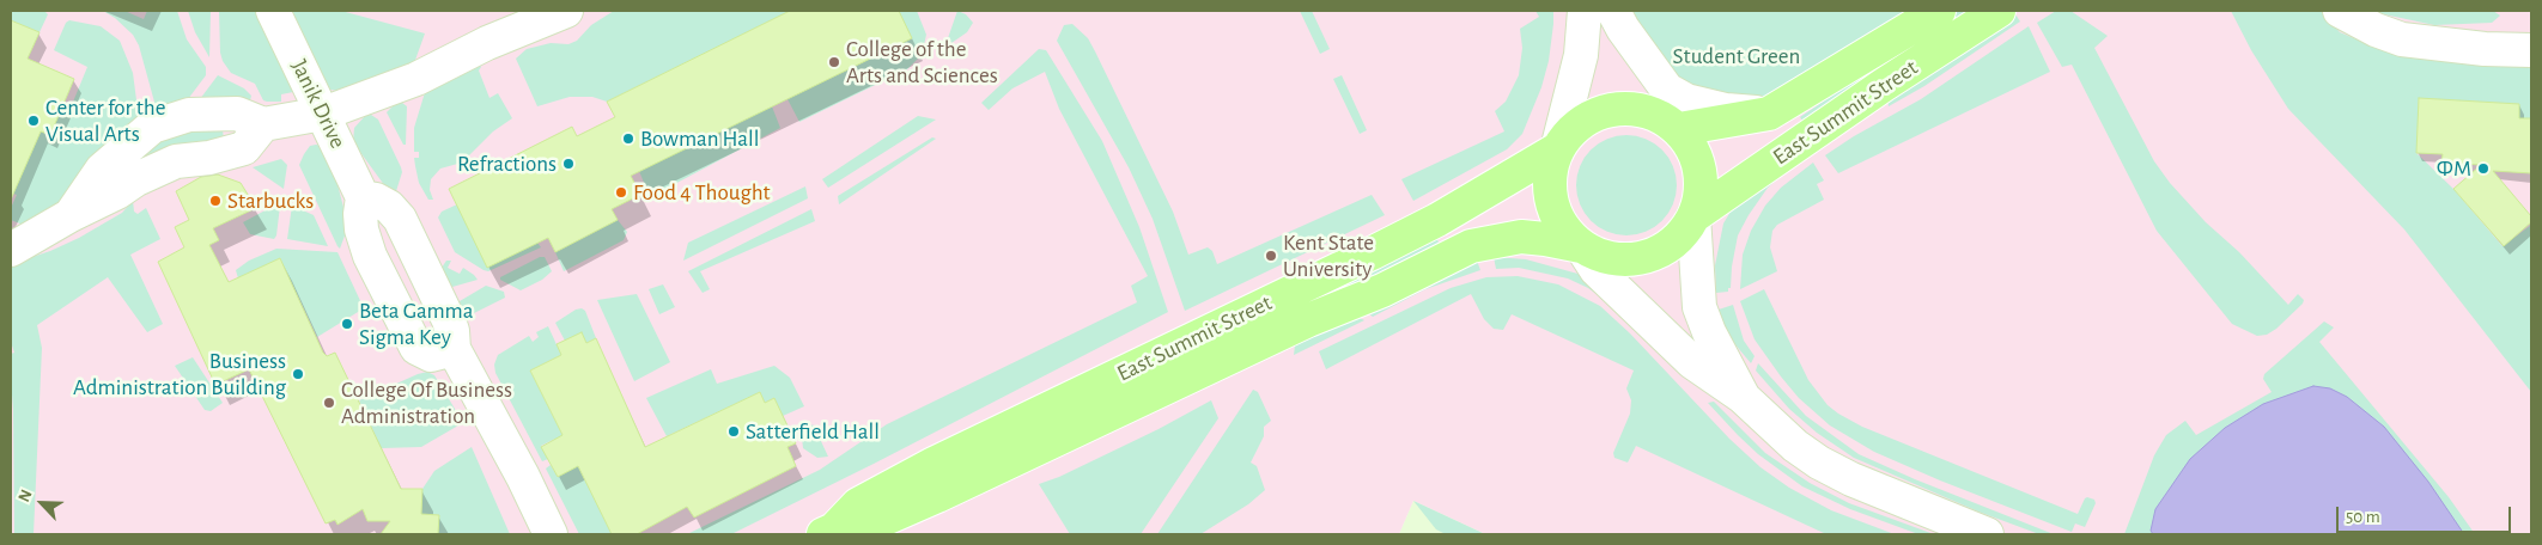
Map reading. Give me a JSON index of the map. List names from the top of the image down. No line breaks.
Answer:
{"streets":{"main road":["East Summit Street"],"street":["Janik Drive"]},"parks":["Student Green"],"places":["College of the Arts and Sciences","Center for the Visual Arts","Bowman Hall","Refractions","ΦΜ","Food 4 Thought","Starbucks","Kent State University","Beta Gamma Sigma Key","Business Administration Building","College Of Business Administration","Satterfield Hall"],"scale_bar":"50 m","north":"top left"}
